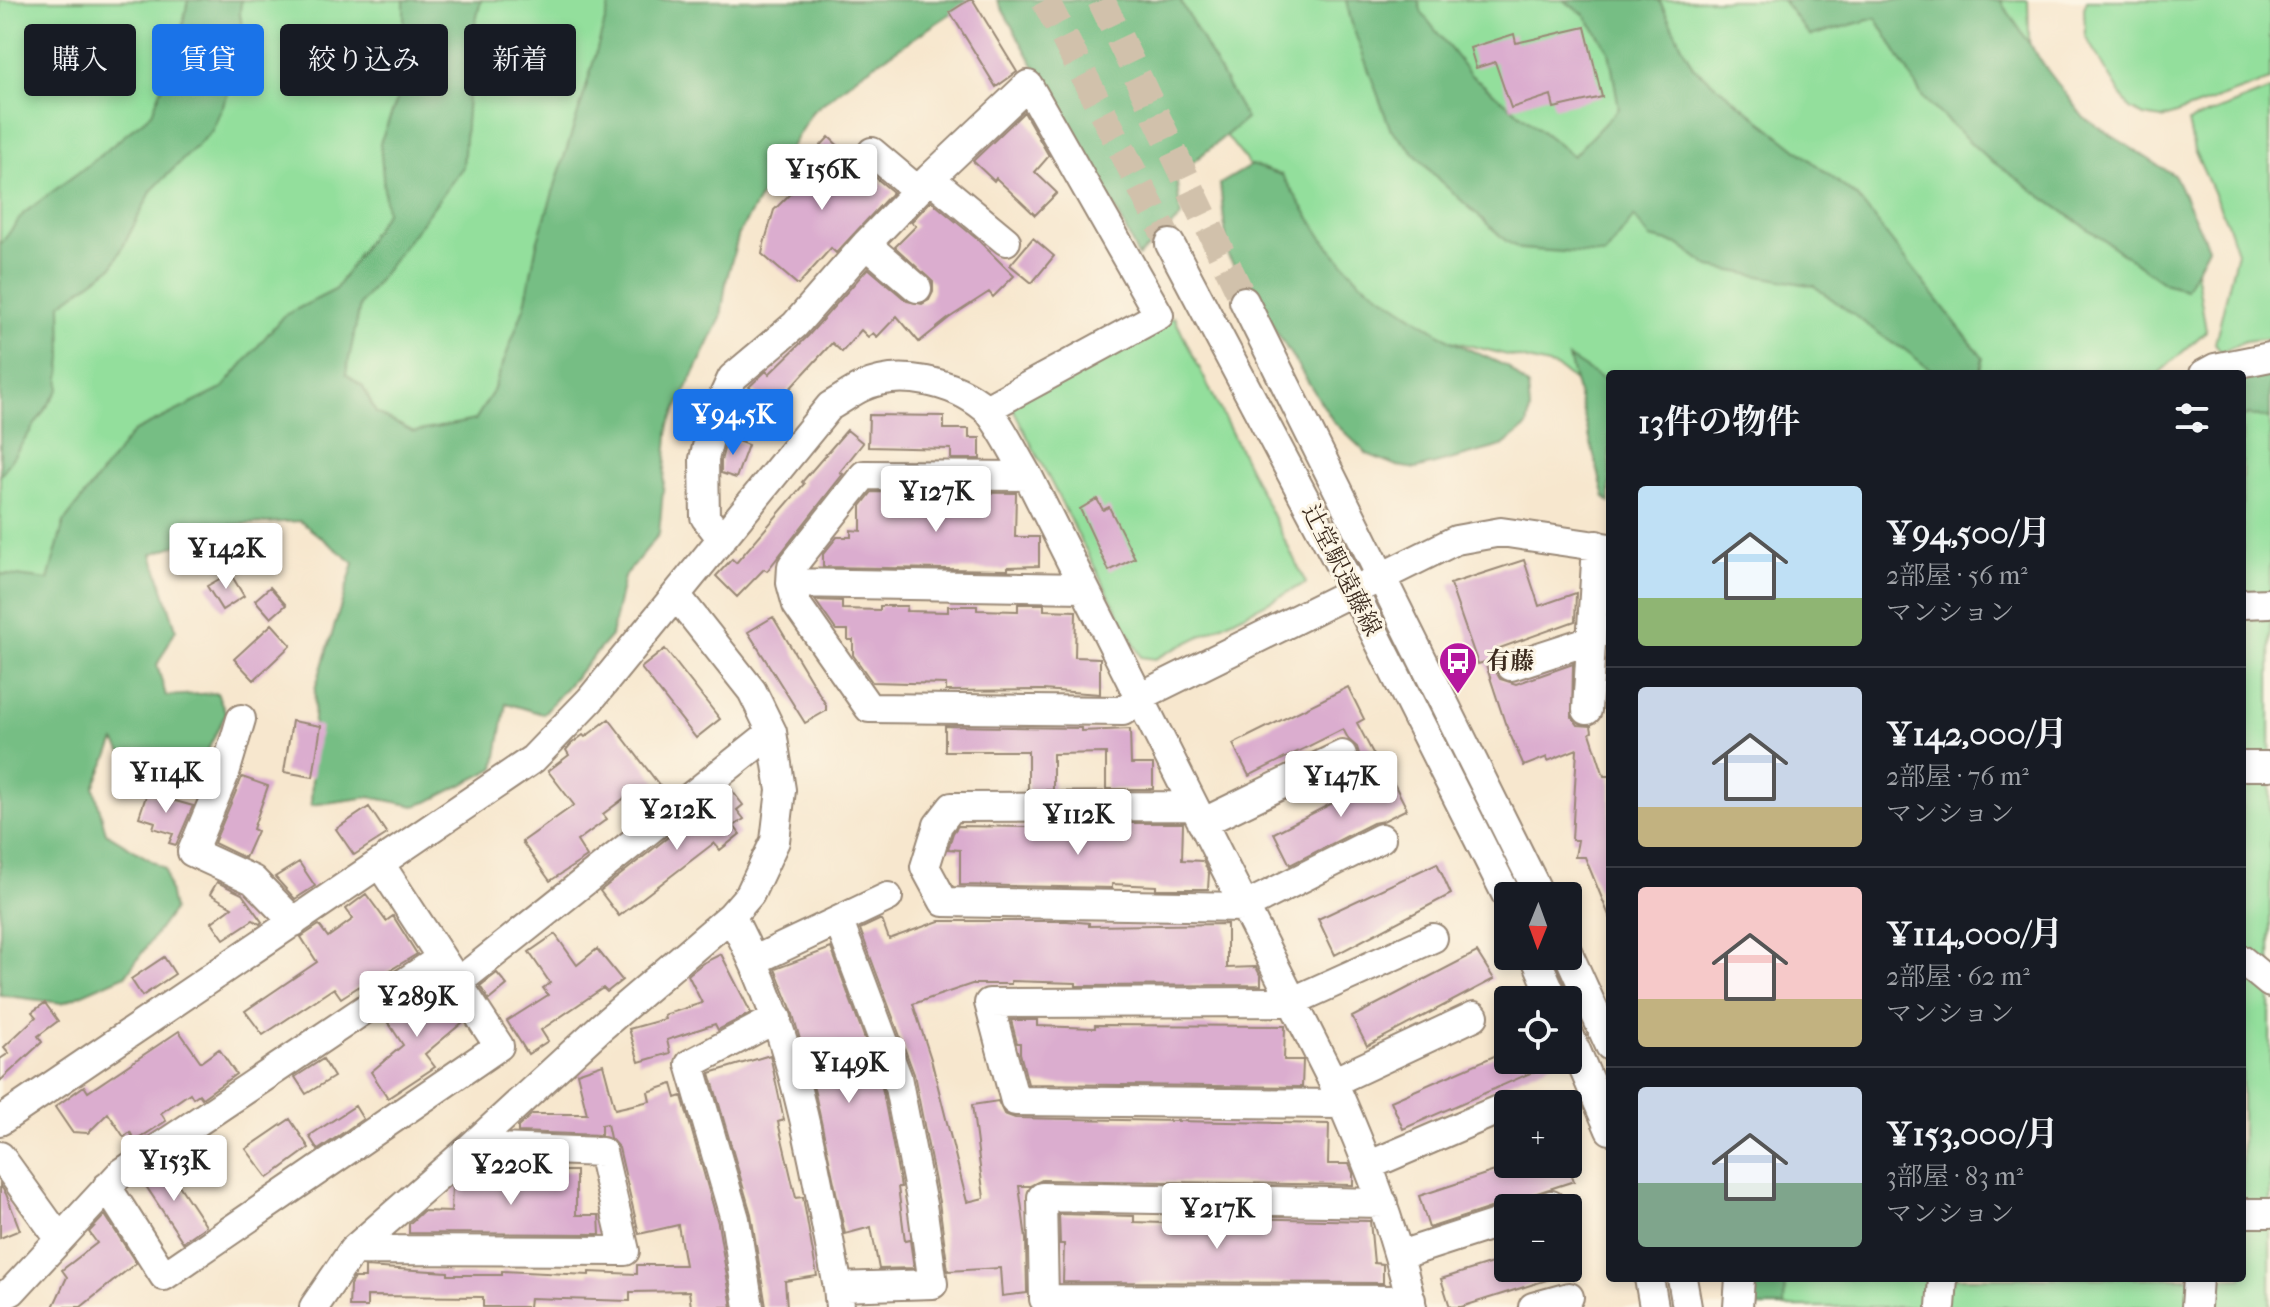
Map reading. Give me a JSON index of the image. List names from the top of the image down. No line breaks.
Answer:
{"streets":{"street":["辻堂駅遠藤線"]},"places":{"bus stop":["有藤"]},"north":"bottom","page":{"chip":["購入","賃貸","絞り込み","新着"],"price":["¥156K","¥94.5K","¥127K","¥142K","¥114K","¥147K","¥212K","¥112K","¥289K","¥149K","¥153K","¥220K","¥217K"],"heading":"13件の物件","list":[{"name":"¥94,500/月","note":"2部屋 · 56 m² · マンション"},{"name":"¥142,000/月","note":"2部屋 · 76 m² · マンション"},{"name":"¥114,000/月","note":"2部屋 · 62 m² · マンション"},{"name":"¥153,000/月","note":"3部屋 · 83 m² · マンション"}],"map_buttons":["+","−"]}}
